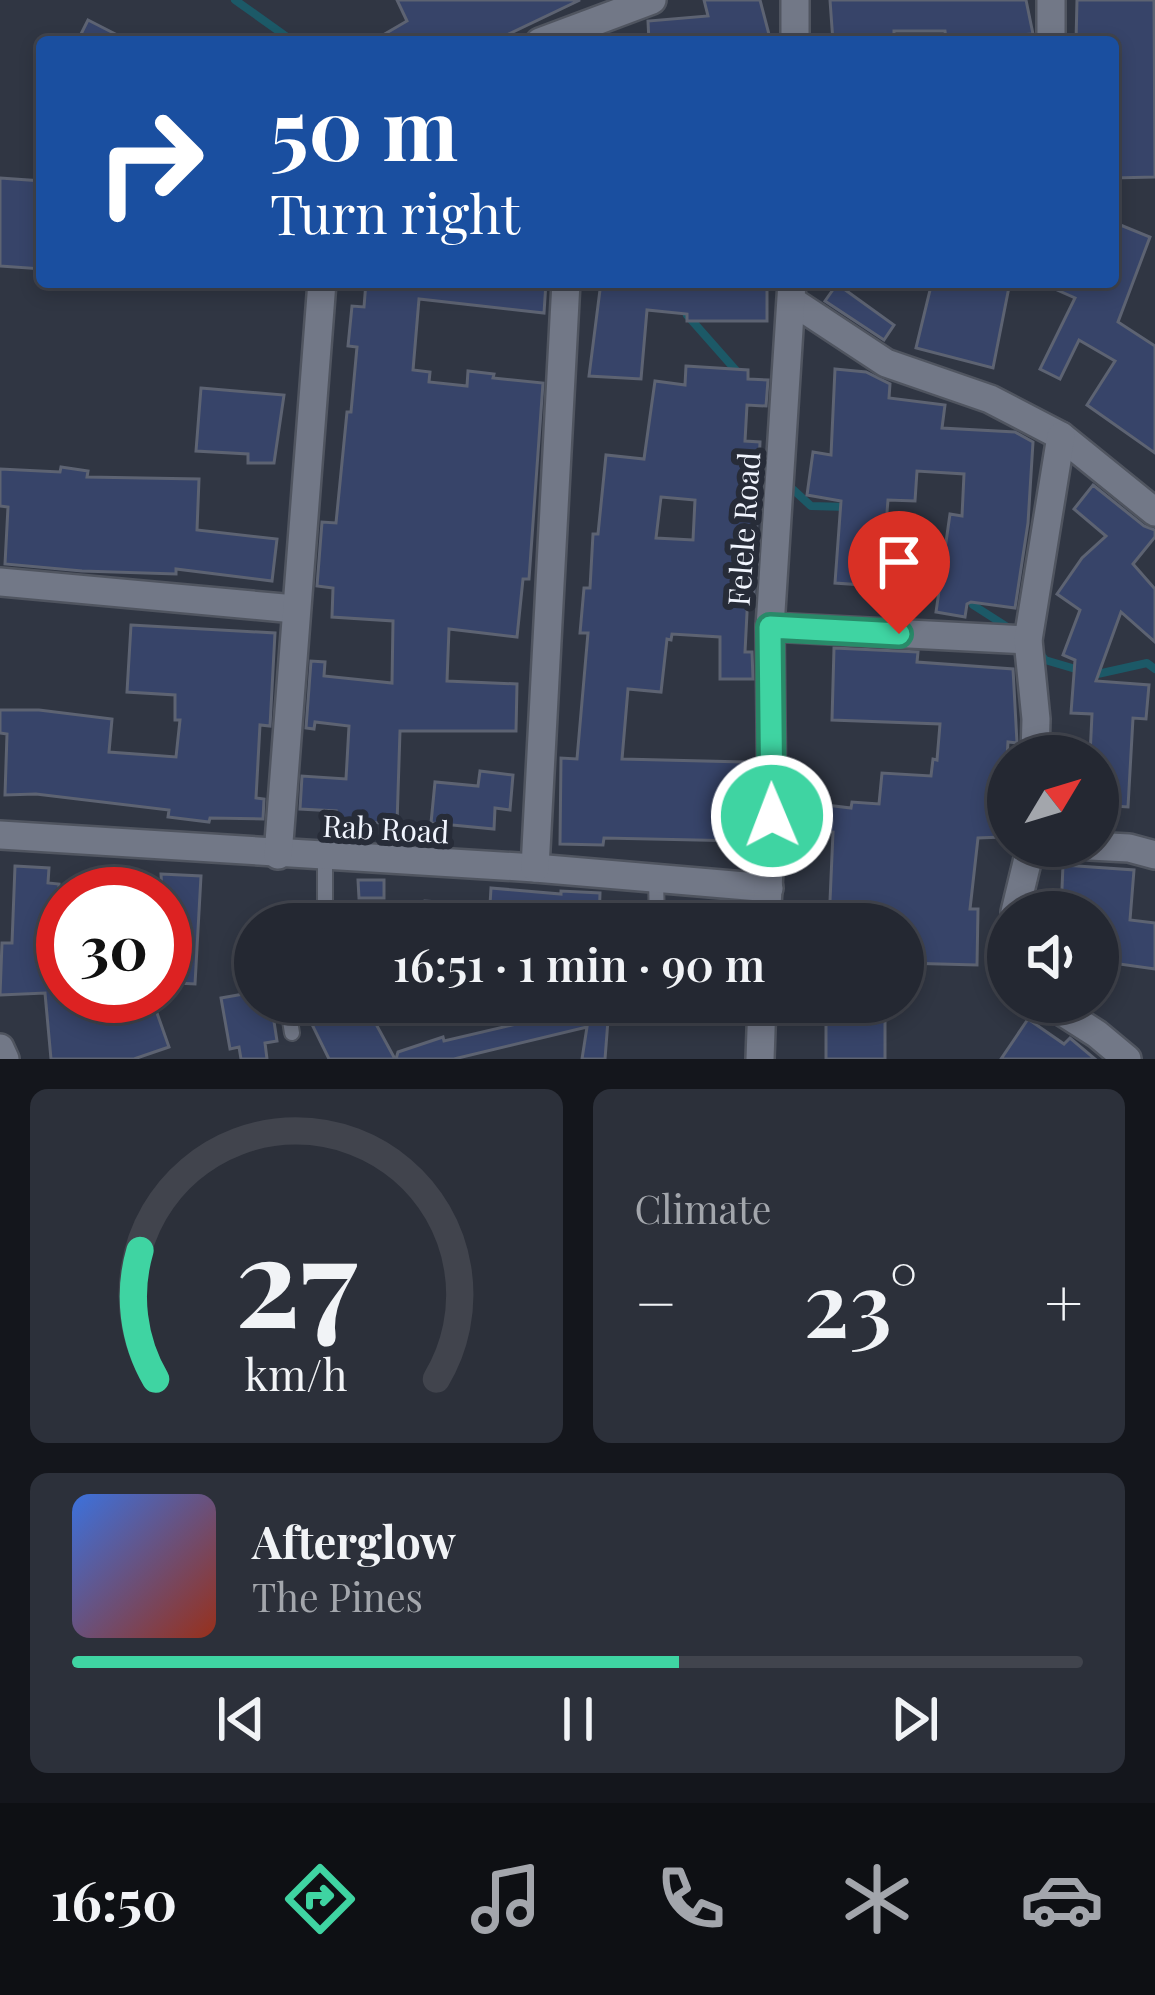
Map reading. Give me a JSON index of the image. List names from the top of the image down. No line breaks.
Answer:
{"streets":{"street":["Felele Road","Rab Road"]},"crossings":[["Felele Road","Rab Road"]],"north":"top right","page":{"turn":["50 m","Turn right"],"limit":"30","trip":"16:51 · 1 min · 90 m","tile":"Climate","heat":["−","23°","+"],"song":["Afterglow","The Pines"],"tabs":"16:50","gauge":["27","km/h"]}}
